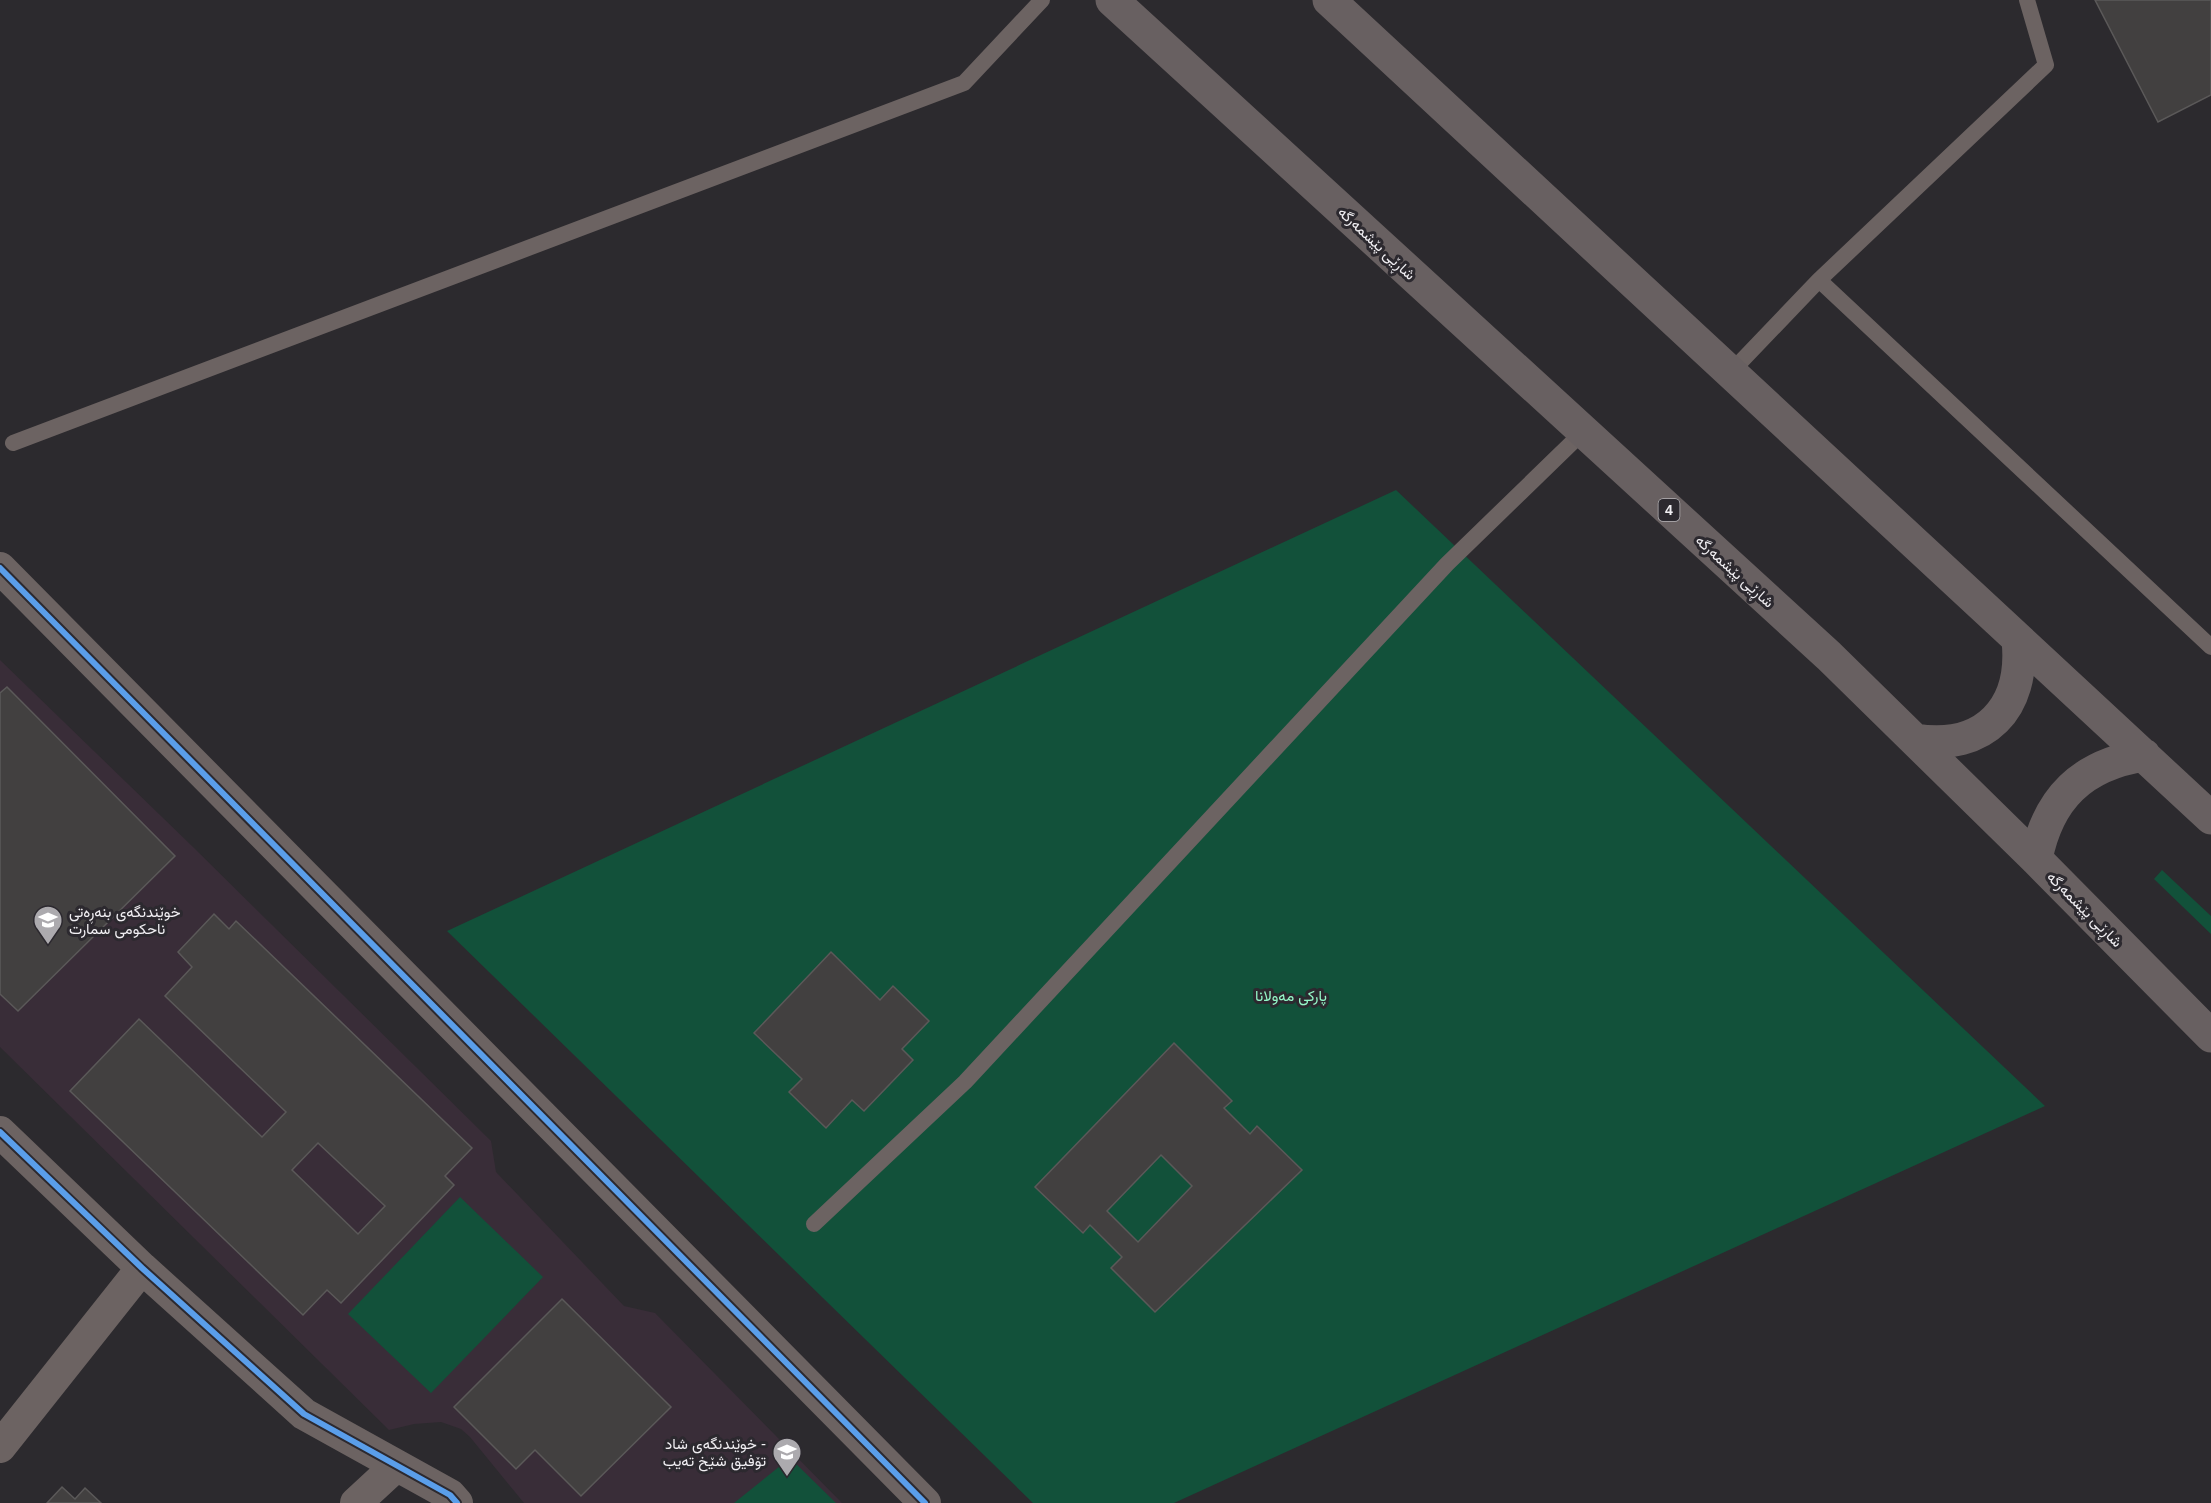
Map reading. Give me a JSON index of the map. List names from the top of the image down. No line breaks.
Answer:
{"streets":{"highway":["شاڕێی پێشمەرگە","4"]},"parks":["پارکی مەولانا"],"places":{"school or university":["خوێندنگەی بنەڕەتی ناحکومی سمارت","خوێندنگەی شاد - تۆفیق شێخ تەیب"]}}
